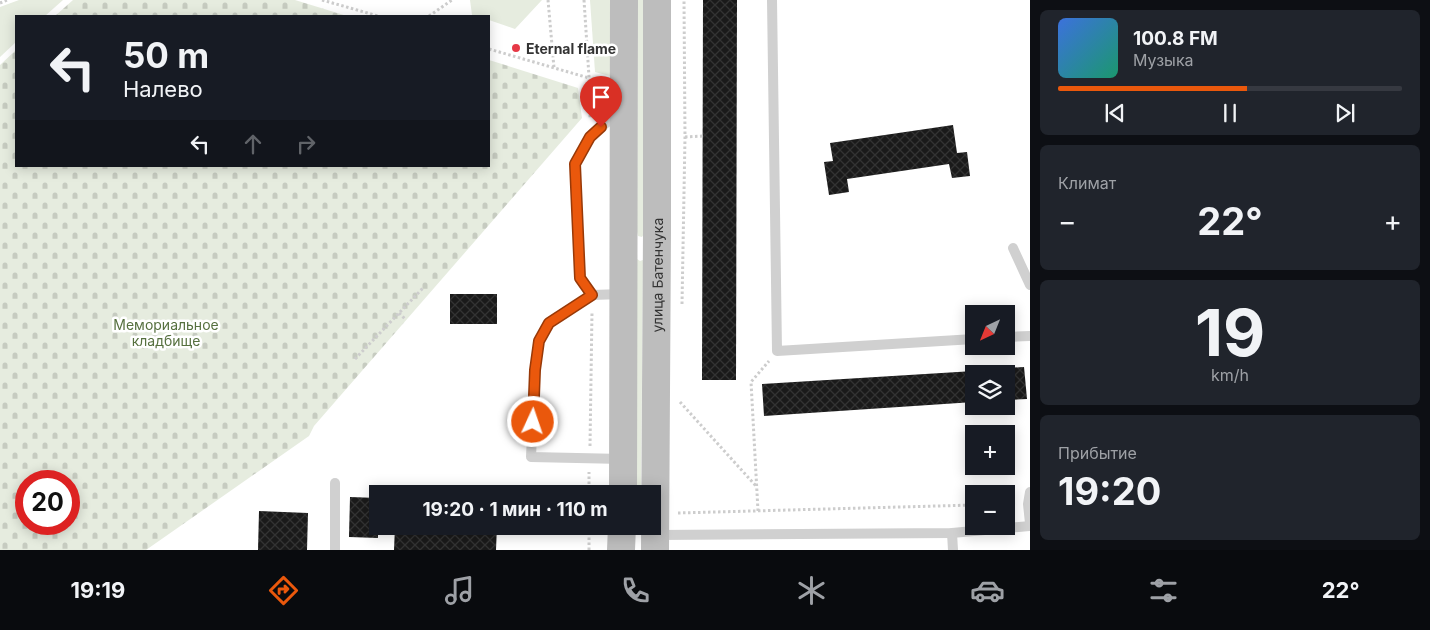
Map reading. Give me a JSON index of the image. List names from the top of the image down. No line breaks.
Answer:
{"streets":{"main road":["улица Батенчука"]},"parks":["Мемориальное кладбище"],"places":["Eternal flame"],"north":"bottom left","page":{"turn":["50 m","Налево"],"song":["100.8 FM","Музыка"],"tile":["Климат",["19","km/h"],["Прибытие","19:20"]],"heat":["−","22°","+"],"map_buttons":["+","−"],"limit":"20","trip":"19:20 · 1 мин · 110 m","tabs":["19:19","22°"]}}
